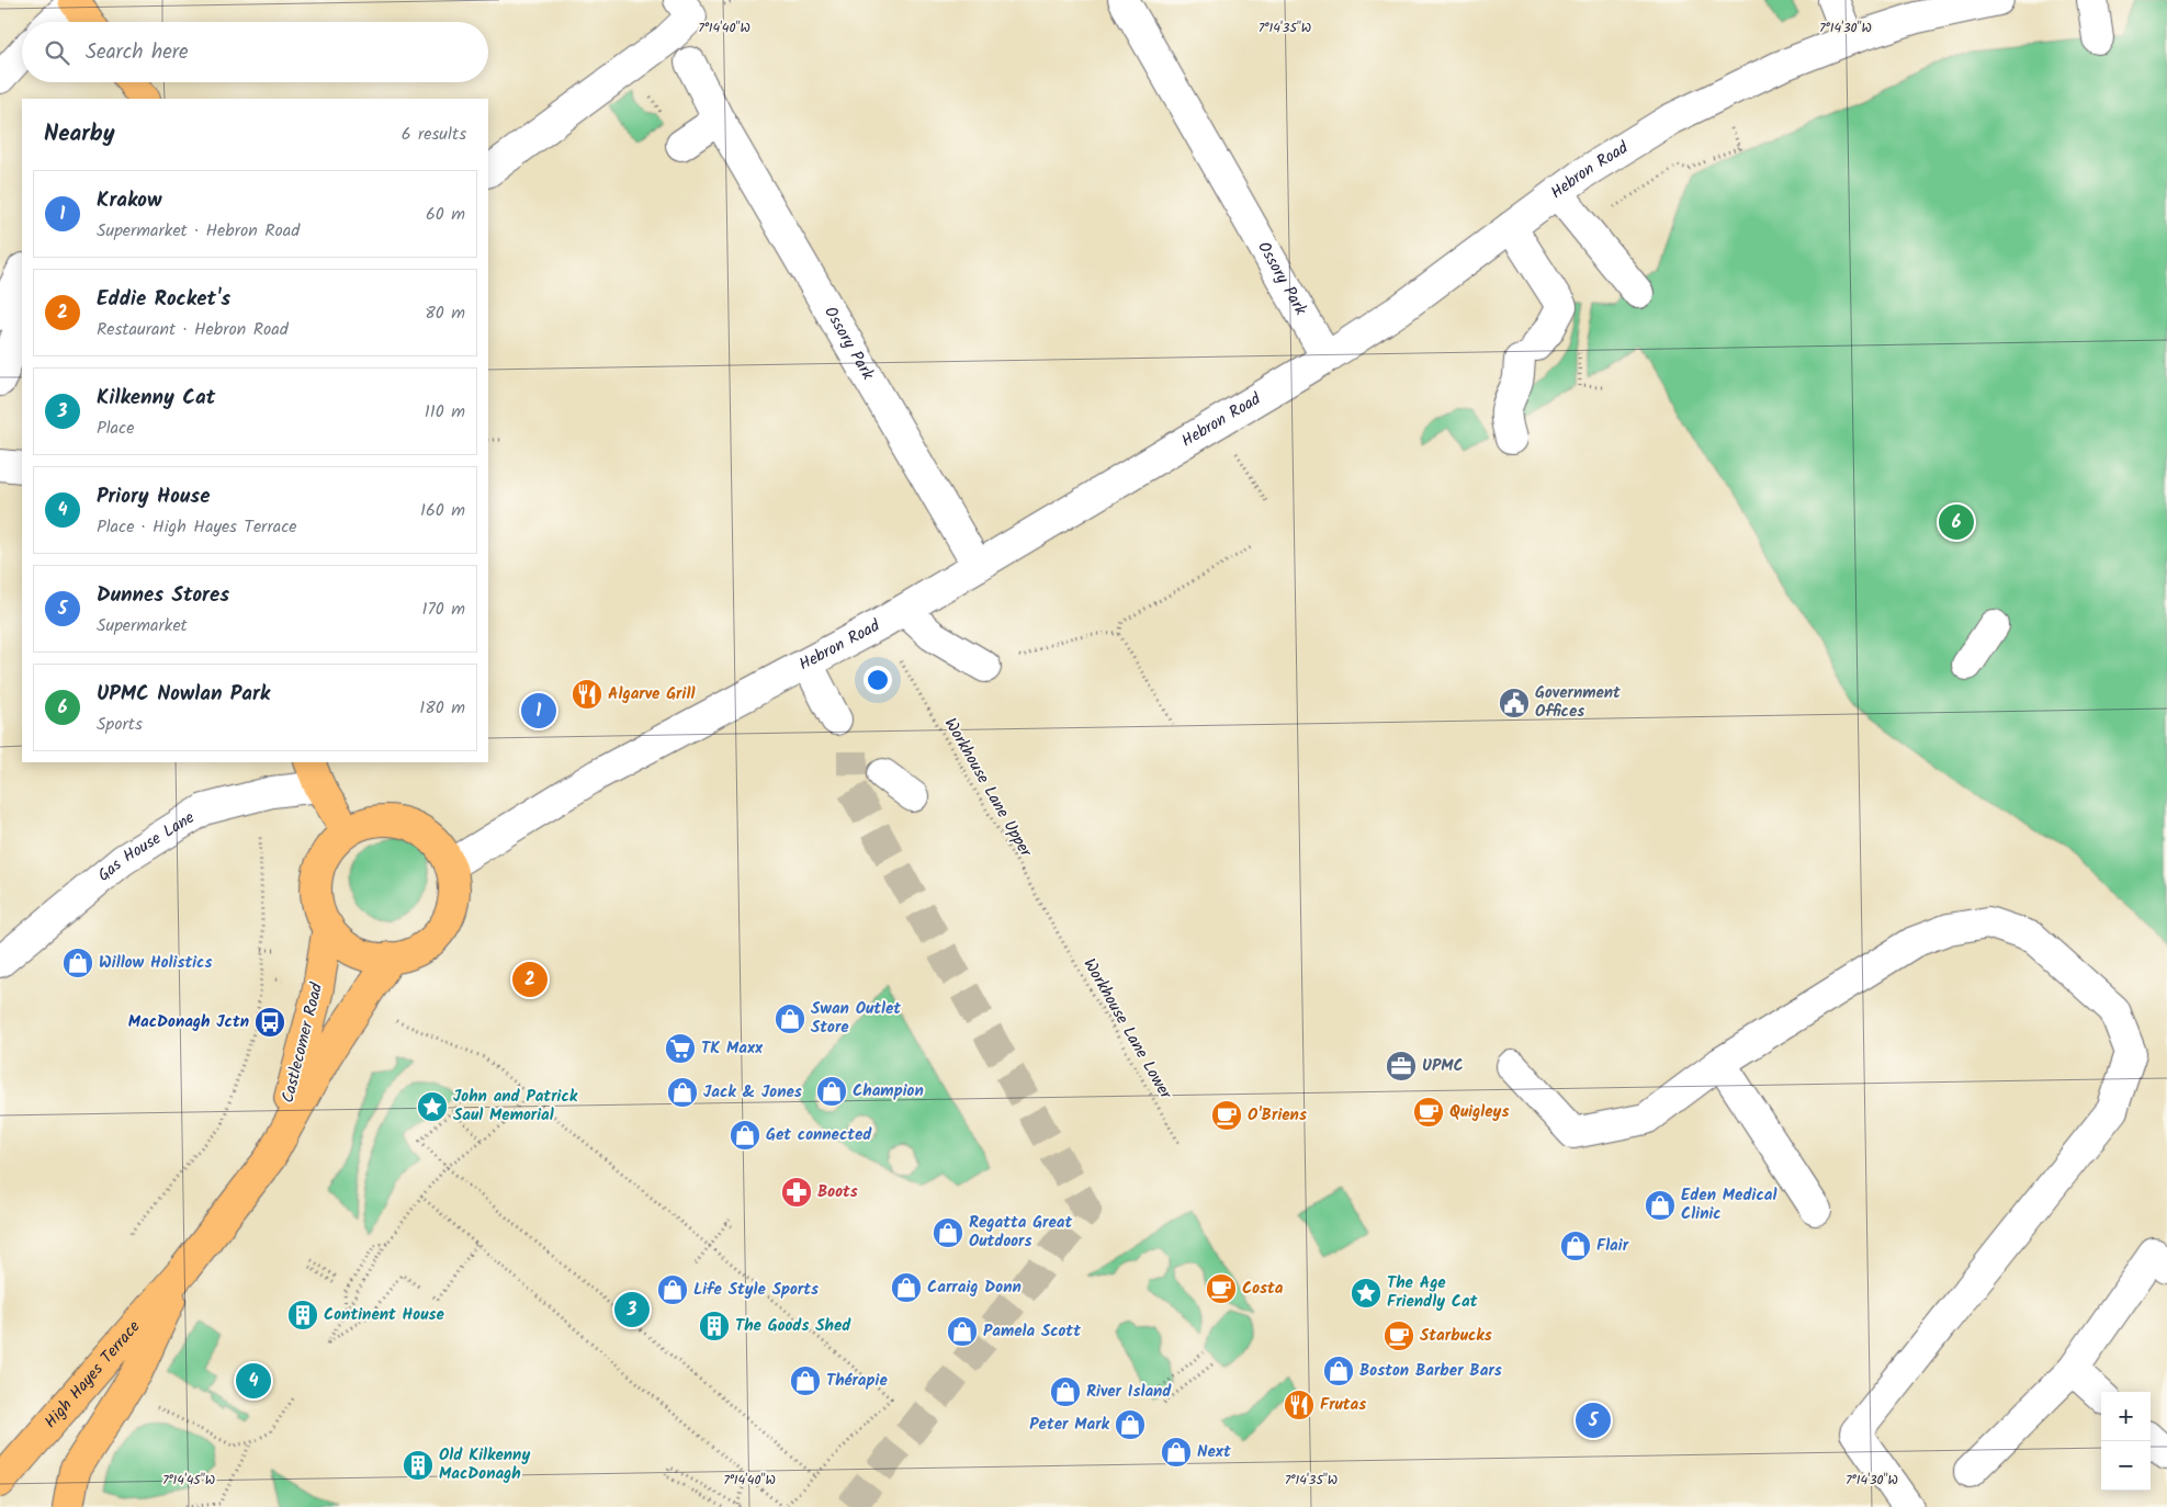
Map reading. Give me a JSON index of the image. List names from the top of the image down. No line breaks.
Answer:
{"streets":{"main road":["Castlecomer Road","High Hayes Terrace"],"street":["Hebron Road","Ossory Park","Gas House Lane"],"path":["Workhouse Lane Upper","Workhouse Lane Lower"]},"crossings":[["Hebron Road","Ossory Park"],["Hebron Road","Castlecomer Road"],["Workhouse Lane Upper","Workhouse Lane Lower"],["Castlecomer Road","High Hayes Terrace"]],"places":{"restaurant":["Algarve Grill","Frutas"],"public building":["Government Offices"],"shop":["Willow Holistics","Swan Outlet Store","Champion","Jack & Jones","Get connected","Eden Medical Clinic","Regatta Great Outdoors","Flair","Carraig Donn","Life Style Sports","Pamela Scott","Boston Barber Bars","Thérapie","River Island","Peter Mark","Next"],"bus stop":["MacDonagh Jctn"],"supermarket":["TK Maxx"],"office":["UPMC"],"place":["John and Patrick Saul Memorial","The Age Friendly Cat"],"cafe":["Quigleys","O'Briens","Costa","Starbucks"],"pharmacy":["Boots"],"building":["Continent House","The Goods Shed","Old Kilkenny MacDonagh"]},"page":{"search":"Search here","heading":["Nearby","6 results"],"list":[{"mark":"1","name":"Krakow","note":"Supermarket · Hebron Road","value":"60 m"},{"mark":"2","name":"Eddie Rocket's","note":"Restaurant · Hebron Road","value":"80 m"},{"mark":"3","name":"Kilkenny Cat","note":"Place","value":"110 m"},{"mark":"4","name":"Priory House","note":"Place · High Hayes Terrace","value":"160 m"},{"mark":"5","name":"Dunnes Stores","note":"Supermarket","value":"170 m"},{"mark":"6","name":"UPMC Nowlan Park","note":"Sports","value":"180 m"}],"pins":["6","1","2","3","4","5"],"map_buttons":["+","−"]},"coordinates":["7°14'40\"W","7°14'35\"W","7°14'30\"W","7°14'45\"W"]}
